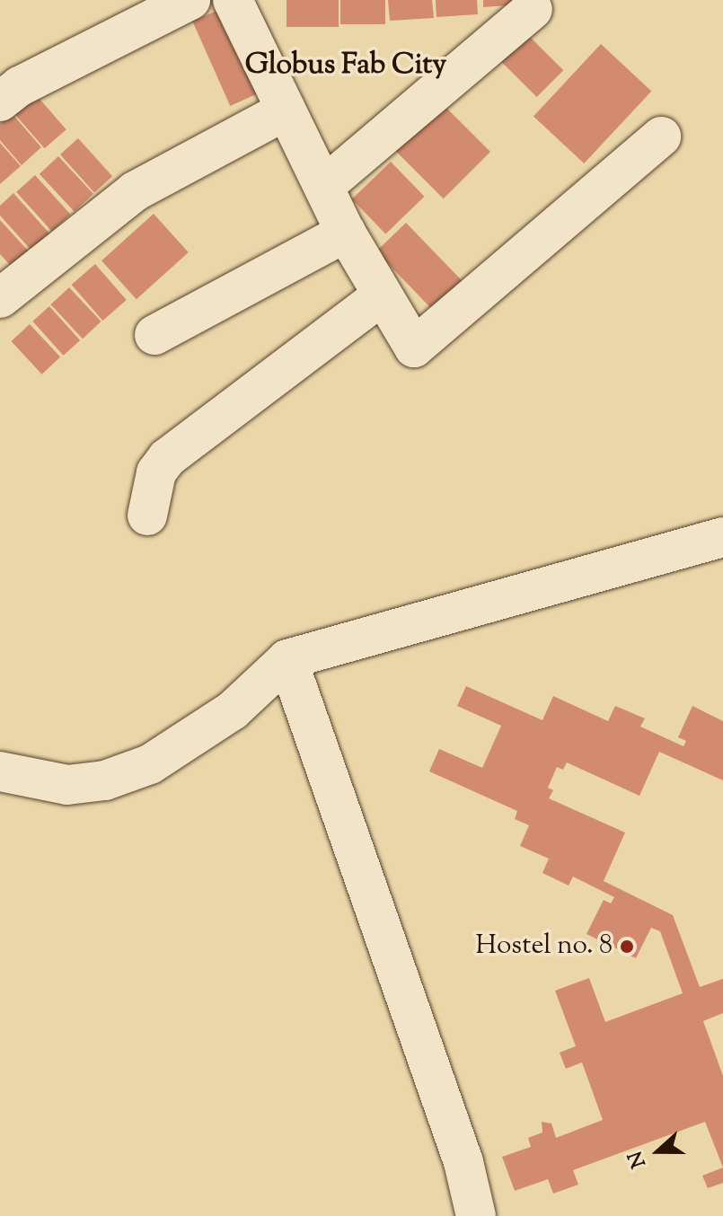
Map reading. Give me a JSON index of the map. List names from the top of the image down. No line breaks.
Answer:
{"districts":["Globus Fab City"],"places":["Hostel no. 8"],"north":"left"}
